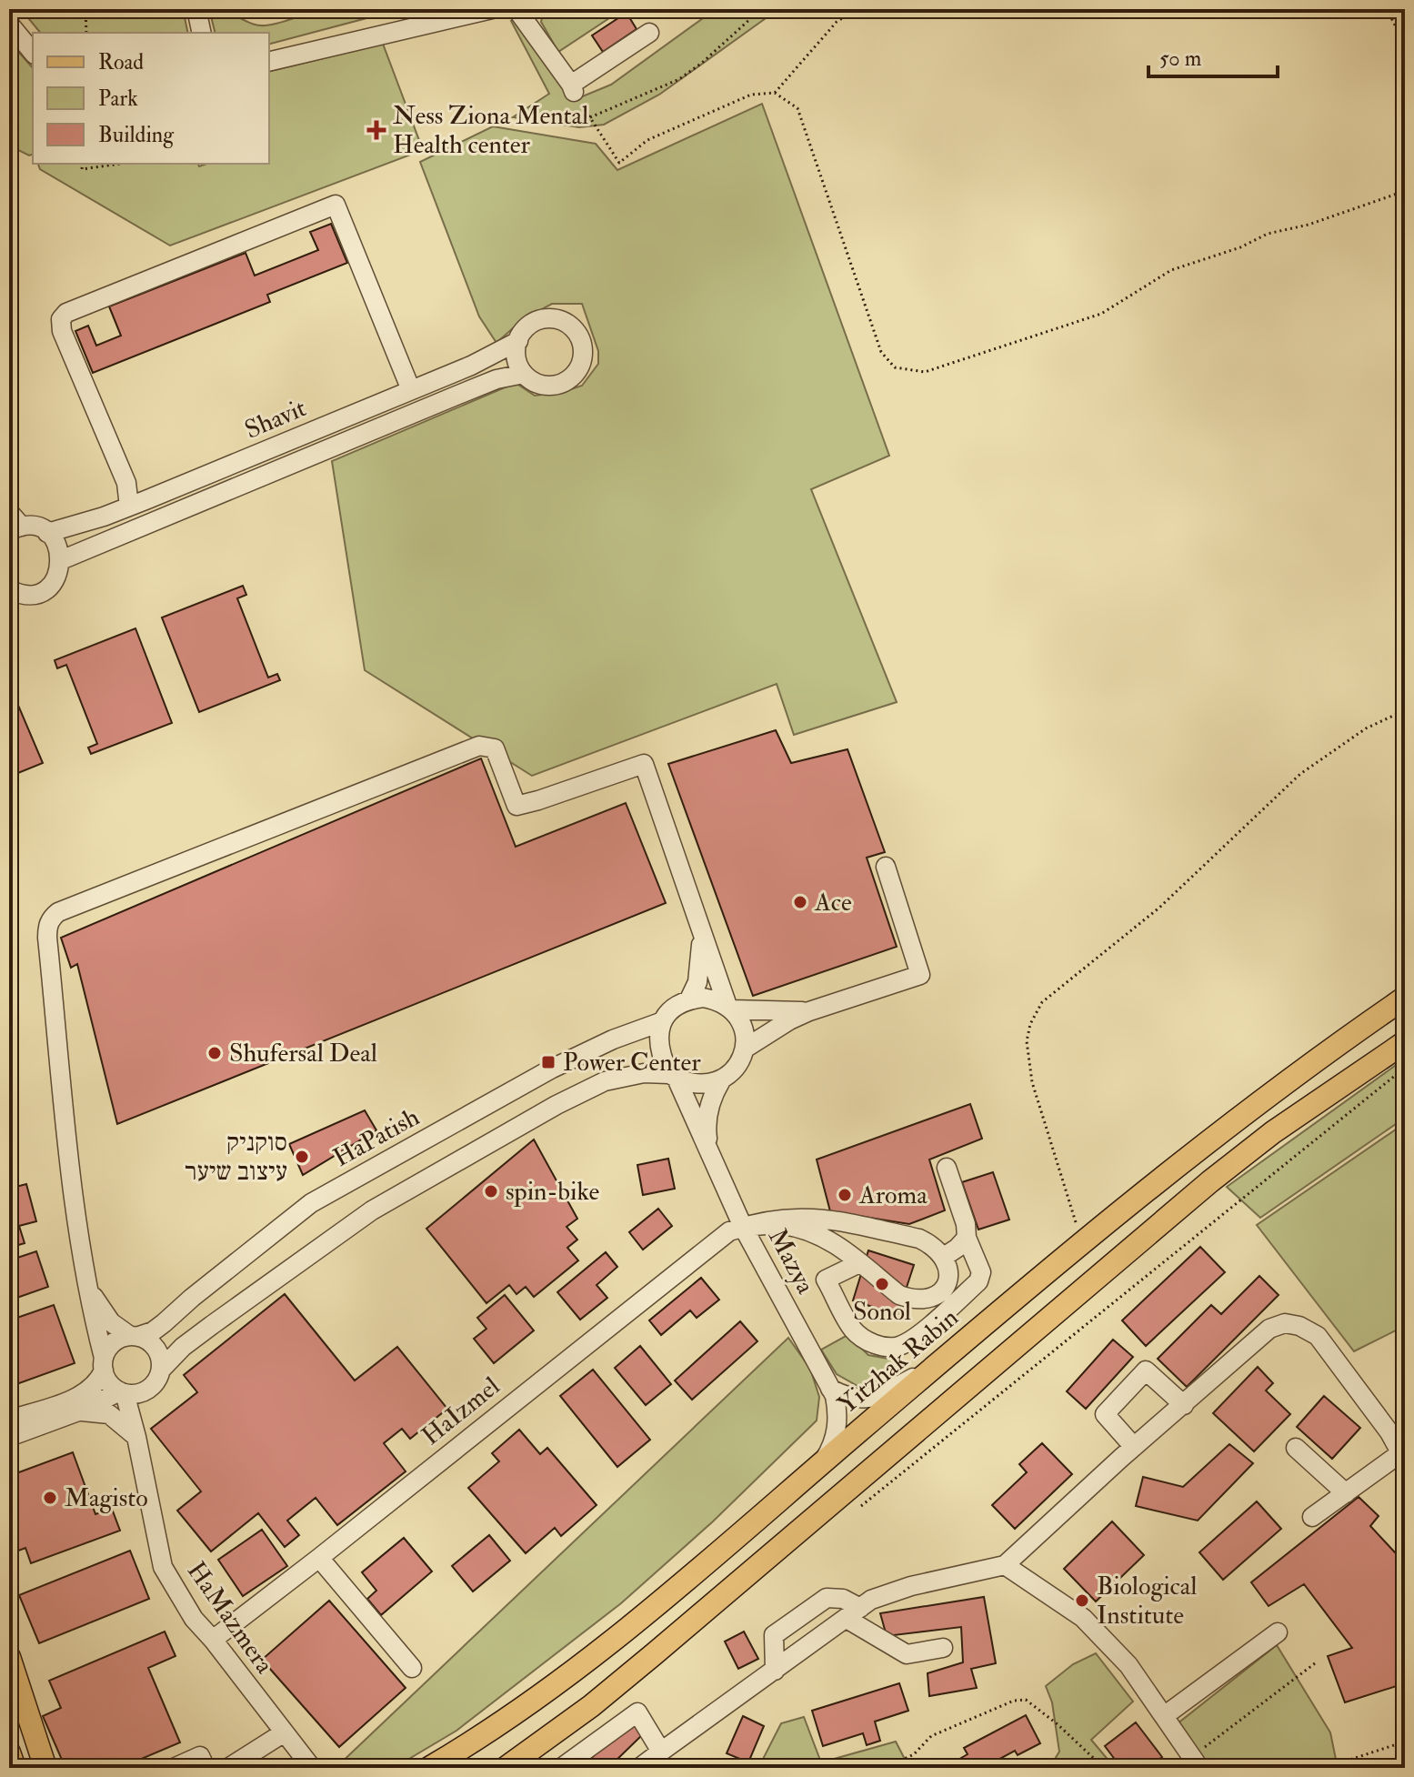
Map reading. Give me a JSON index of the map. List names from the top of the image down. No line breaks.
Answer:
{"streets":{"main road":["Yitzhak Rabin"],"street":["Shavit","HaPatish","Mazya","HaIzmel","HaMazmera"]},"crossings":[["HaPatish","Mazya"],["HaPatish","HaMazmera"],["Mazya","Yitzhak Rabin"],["Mazya","HaIzmel"],["HaIzmel","HaMazmera"]],"places":{"health":["Ness Ziona Mental Health center"],"other":["Ace","Shufersal Deal","סוקניק עיצוב שיער","spin-bike","Aroma","Sonol","Magisto","Biological Institute"],"transit":["Power Center"]},"legend":["Road","Park","Building"],"scale_bar":"50 m"}
